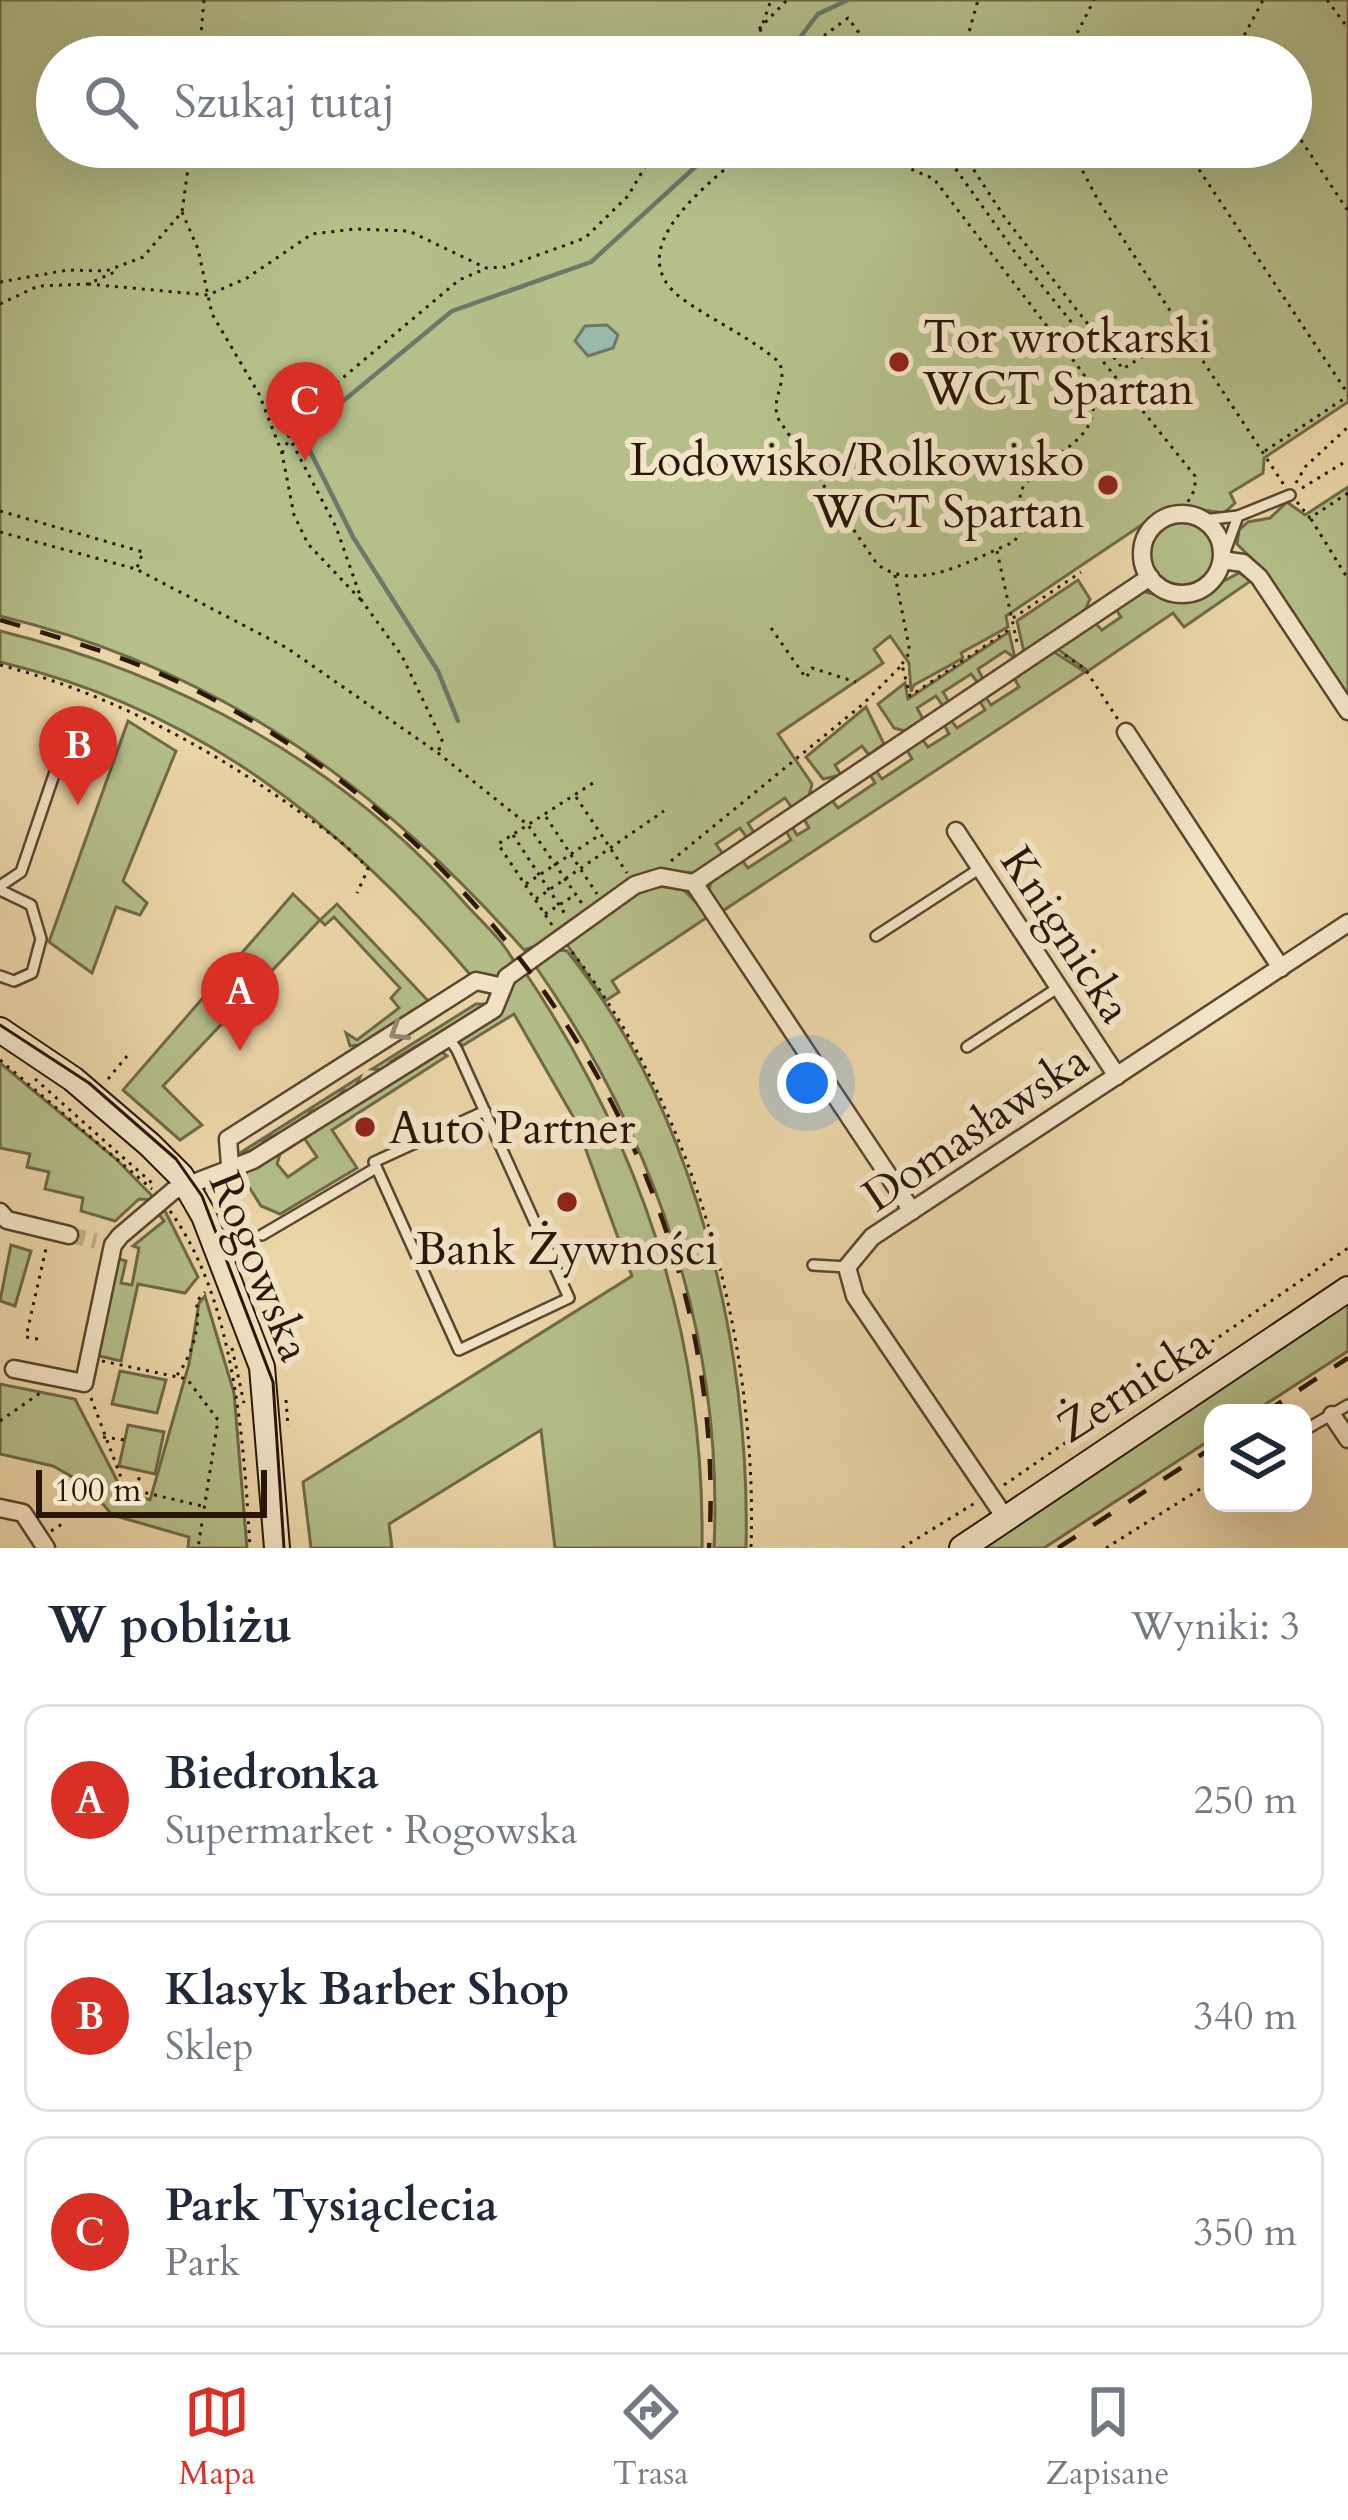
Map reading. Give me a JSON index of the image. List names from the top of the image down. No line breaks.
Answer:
{"streets":{"street":["Knignicka","Domasławska","Rogowska","Żernicka"]},"crossings":[["Knignicka","Domasławska"],["Domasławska","Żernicka"]],"places":["Tor wrotkarski WCT Spartan","Lodowisko/Rolkowisko WCT Spartan","Auto Partner","Bank Żywności"],"scale_bar":"100 m","page":{"search":"Szukaj tutaj","pins":["C","B","A"],"scale":"100 m","heading":["W pobliżu","Wyniki: 3"],"list":[{"mark":"A","name":"Biedronka","note":"Supermarket · Rogowska","value":"250 m"},{"mark":"B","name":"Klasyk Barber Shop","note":"Sklep","value":"340 m"},{"mark":"C","name":"Park Tysiąclecia","note":"Park","value":"350 m"}],"nav":["Mapa","Trasa","Zapisane"]}}
